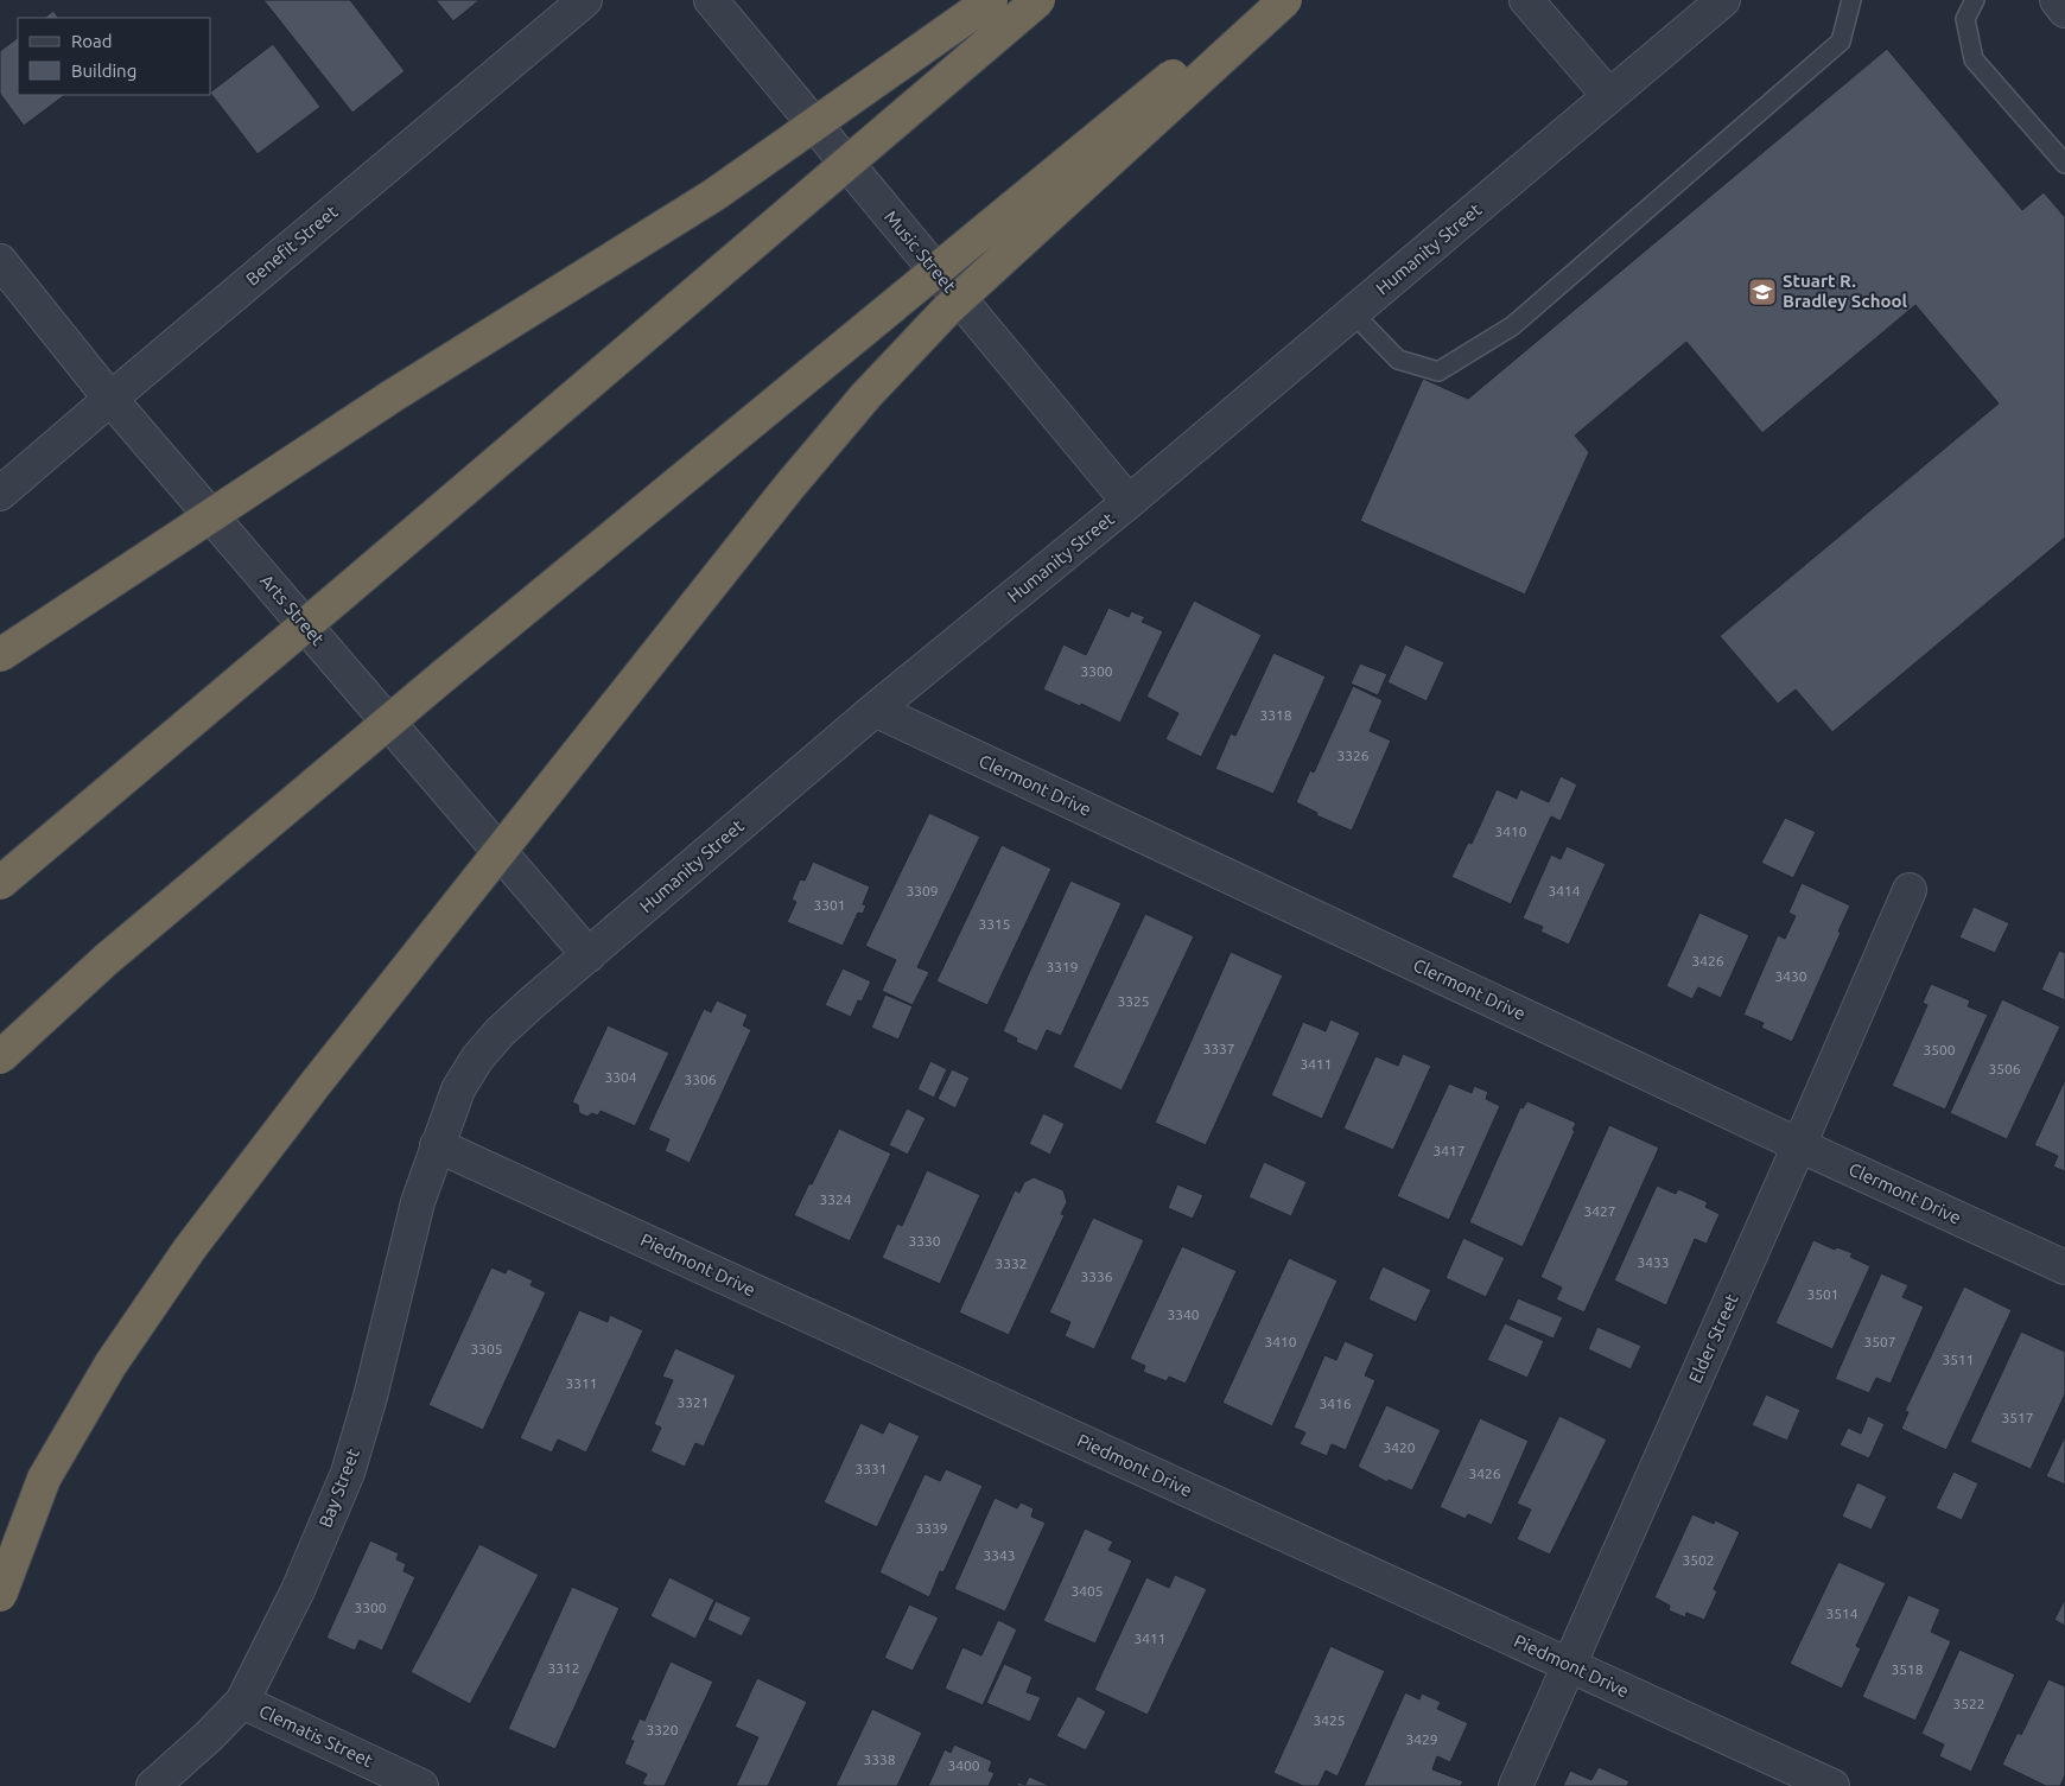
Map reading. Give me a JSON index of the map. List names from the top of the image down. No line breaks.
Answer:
{"streets":{"street":["Benefit Street","Humanity Street","Music Street","Arts Street","Clermont Drive","Piedmont Drive","Elder Street","Bay Street","Clematis Street"]},"crossings":[["Benefit Street","Arts Street"],["Humanity Street","Music Street"],["Humanity Street","Arts Street"],["Humanity Street","Clermont Drive"],["Humanity Street","Piedmont Drive"],["Humanity Street","Bay Street"],["Clermont Drive","Elder Street"],["Piedmont Drive","Elder Street"],["Piedmont Drive","Bay Street"],["Bay Street","Clematis Street"]],"places":{"school or university":["Stuart R. Bradley School"]},"house_numbers":["3300","3318","3326","3410","3309","3414","3301","3315","3426","3319","3430","3325","3337","3500","3411","3506","3304","3306","3417","3324","3427","3330","3433","3332","3336","3501","3340","3410","3507","3305","3511","3311","3321","3416","3517","3420","3331","3426","3339","3343","3502","3405","3300","3514","3411","3312","3518","3522","3425","3320","3429","3338","3400"],"legend":["Road","Building"]}
